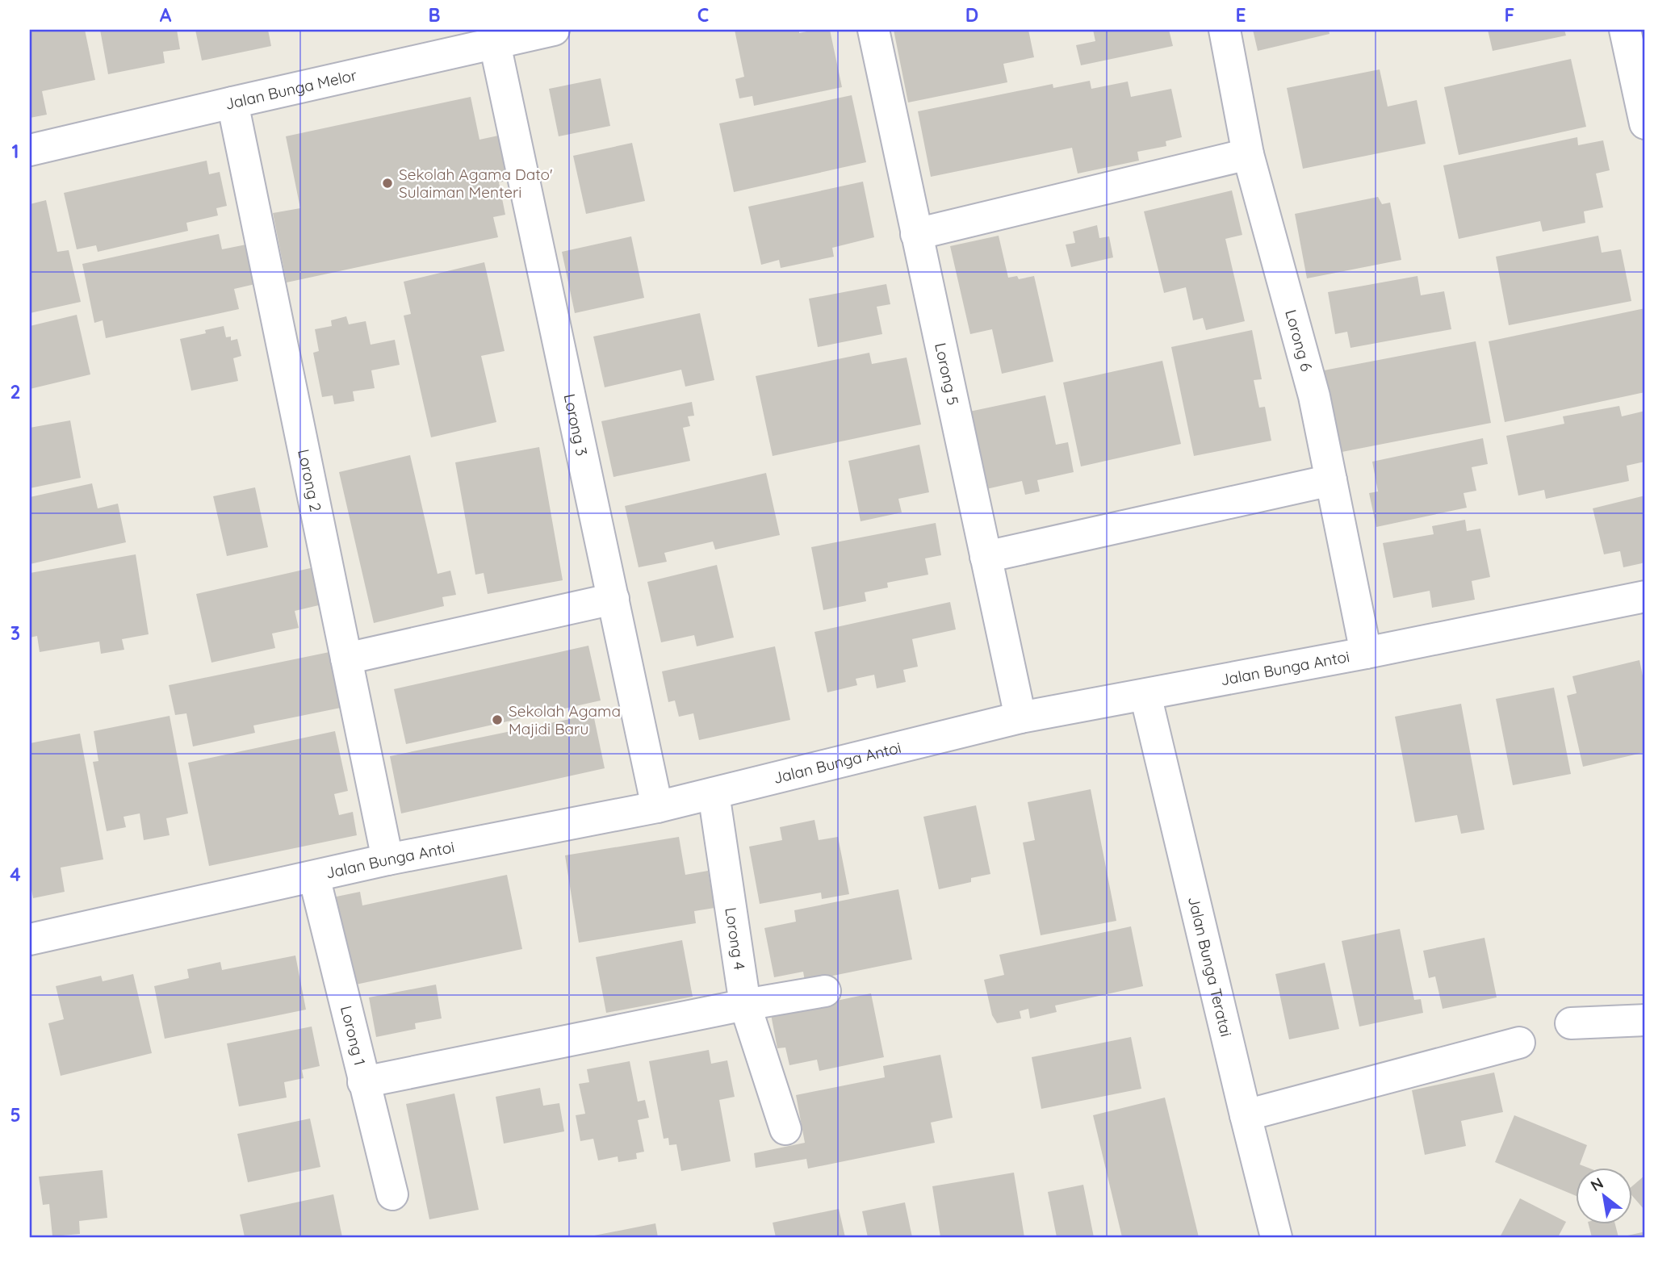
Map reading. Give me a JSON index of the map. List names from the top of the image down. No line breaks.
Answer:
{"streets":{"street":["Jalan Bunga Melor","Lorong 6","Lorong 5","Lorong 3","Lorong 2","Jalan Bunga Antoi","Lorong 4","Jalan Bunga Teratai","Lorong 1"]},"crossings":[["Jalan Bunga Melor","Lorong 3"],["Jalan Bunga Melor","Lorong 2"],["Lorong 6","Jalan Bunga Antoi"],["Lorong 5","Jalan Bunga Antoi"],["Lorong 3","Jalan Bunga Antoi"],["Lorong 2","Jalan Bunga Antoi"],["Jalan Bunga Antoi","Lorong 4"],["Jalan Bunga Antoi","Jalan Bunga Teratai"],["Jalan Bunga Antoi","Lorong 1"]],"places":["Sekolah Agama Dato' Sulaiman Menteri","Sekolah Agama Majidi Baru"],"north":"top left","grid":{"columns":["A","B","C","D","E","F"],"rows":["1","2","3","4","5"]}}
